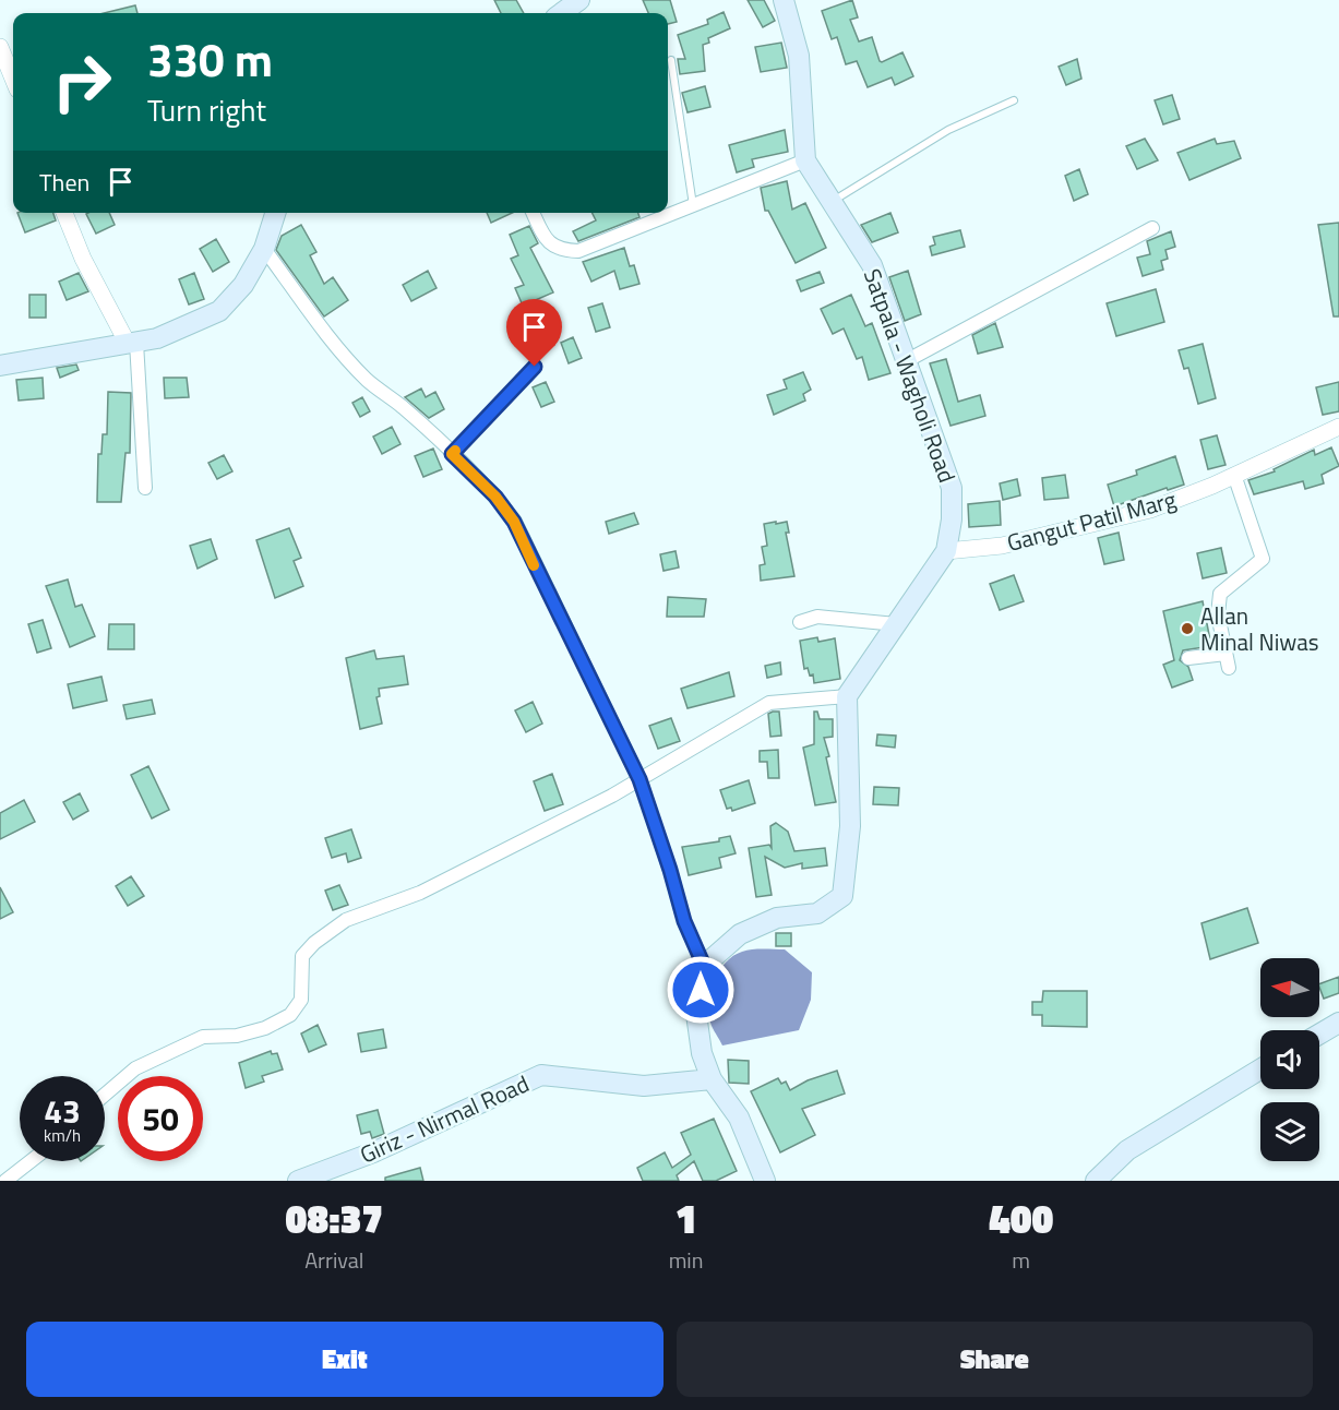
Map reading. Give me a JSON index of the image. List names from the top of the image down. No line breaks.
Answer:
{"streets":{"main road":["Satpala - Wagholi Road","Giriz - Nirmal Road"],"street":["Gangut Patil Marg"]},"crossings":[["Satpala - Wagholi Road","Gangut Patil Marg"]],"places":["Allan Minal Niwas"],"north":"left","page":{"turn":["330 m","Turn right"],"then":"Then","speed":"43 km/h","limit":"50","eta":["08:37","Arrival","1","min","400","m"],"buttons":["Exit","Share"]}}
